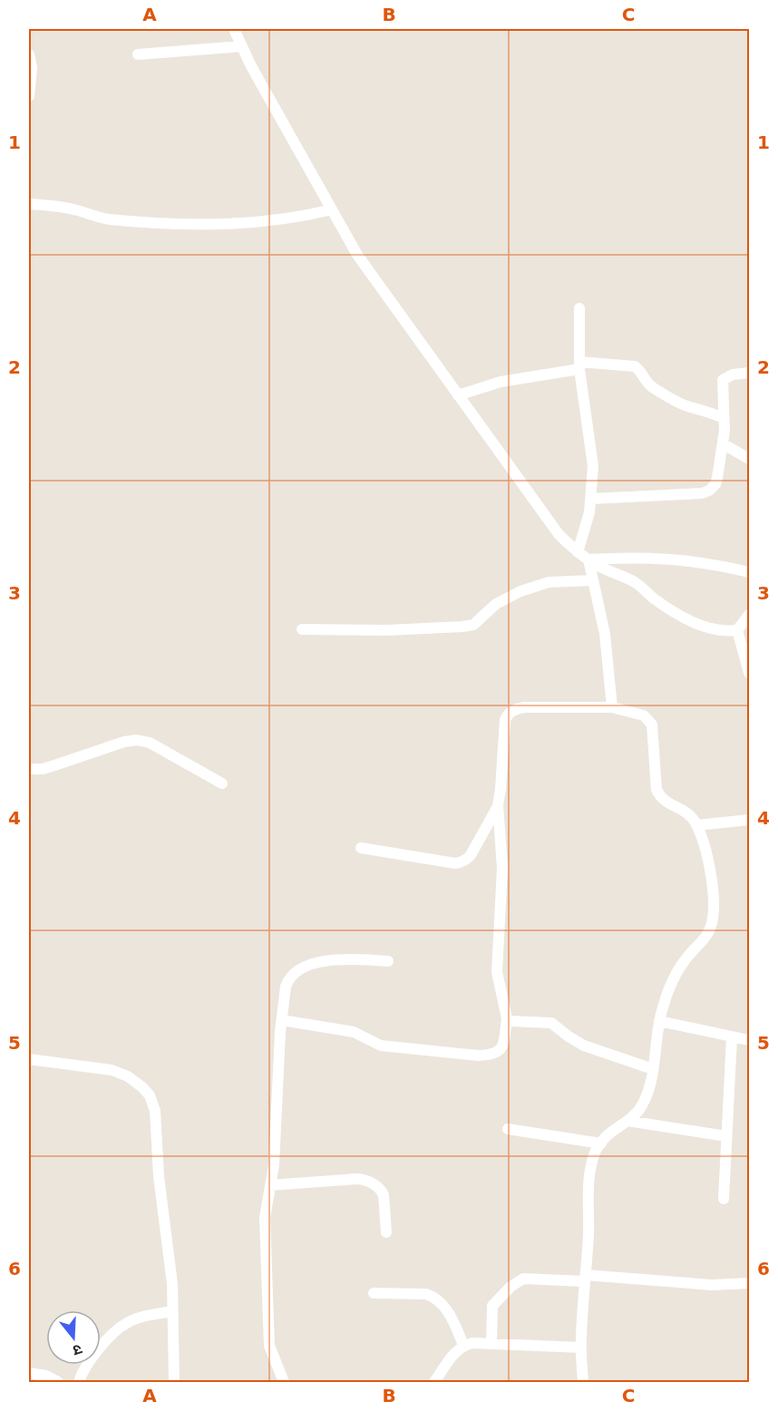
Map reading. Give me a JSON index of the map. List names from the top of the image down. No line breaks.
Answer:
{"north":"bottom","grid":{"columns":["A","B","C"],"rows":["1","2","3","4","5","6"]}}
